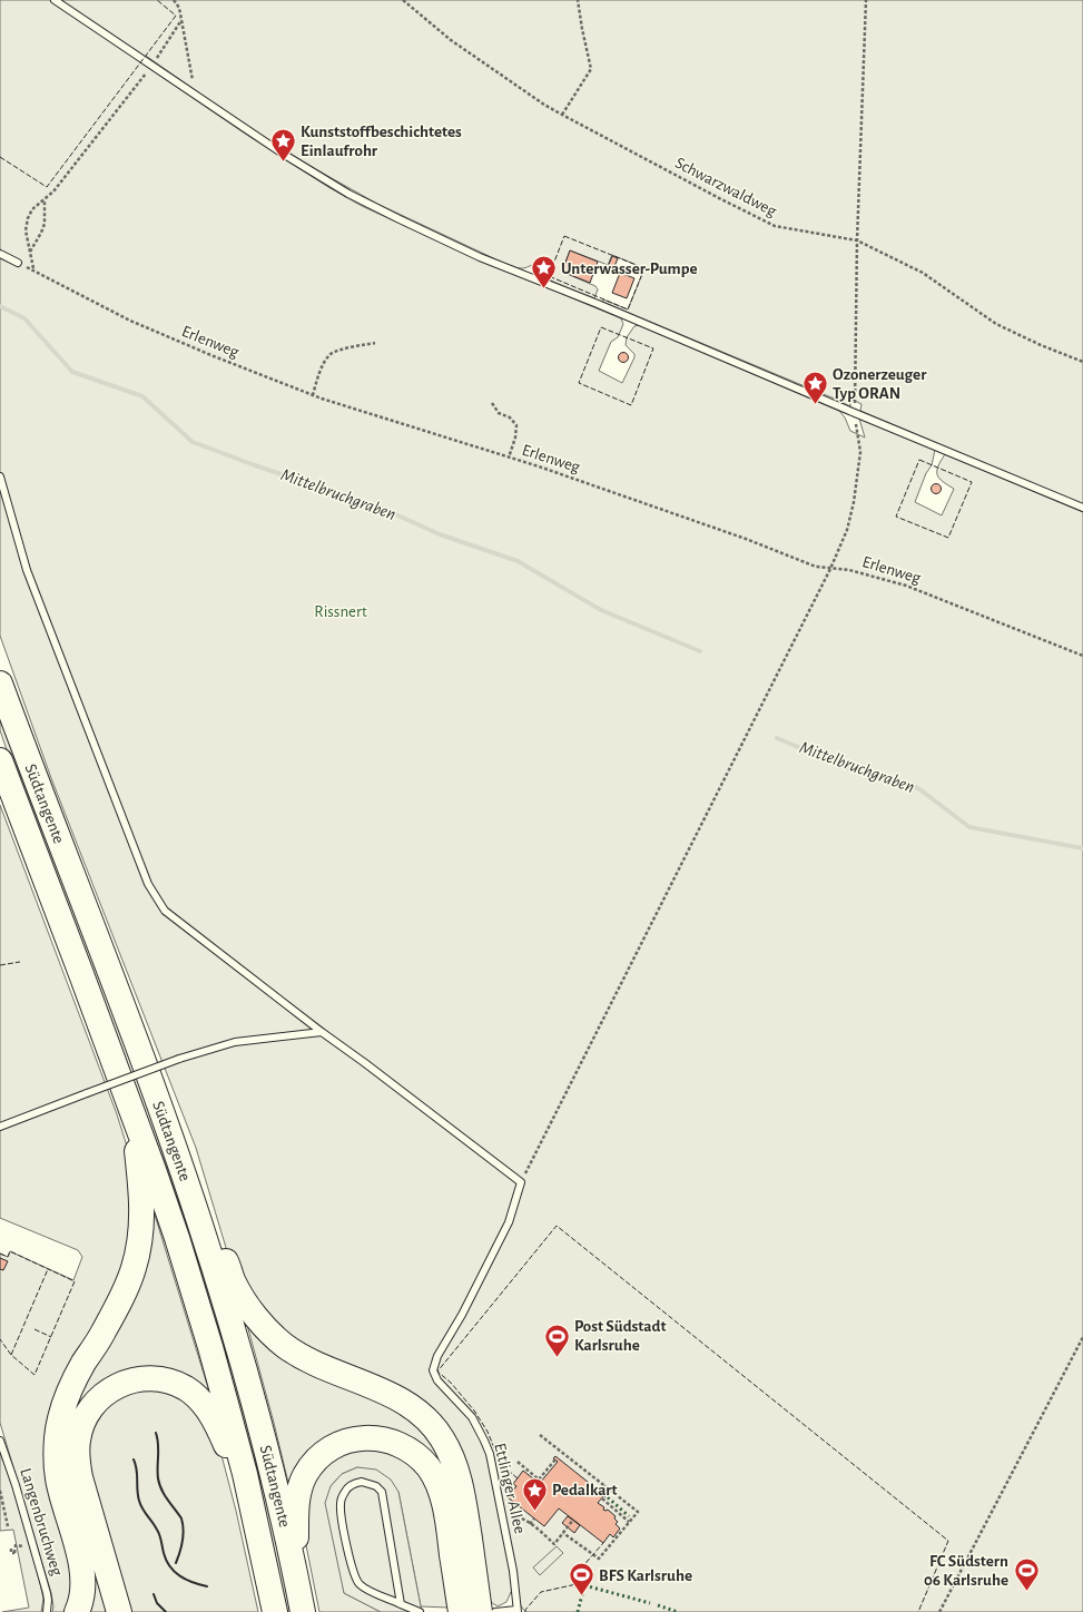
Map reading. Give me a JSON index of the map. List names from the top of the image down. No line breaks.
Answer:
{"streets":{"highway":["Südtangente"],"lane":["Ettlinger Allee","Langenbruchweg"],"path":["Schwarzwaldweg","Erlenweg"]},"water":["Mittelbruchgraben"],"parks":["Rissnert"],"places":{"place":["Kunststoffbeschichtetes Einlaufrohr","Unterwasser-Pumpe","Ozonerzeuger Typ ORAN","Pedalkart"],"sports":["Post Südstadt Karlsruhe","FC Südstern 06 Karlsruhe","BFS Karlsruhe"]}}
